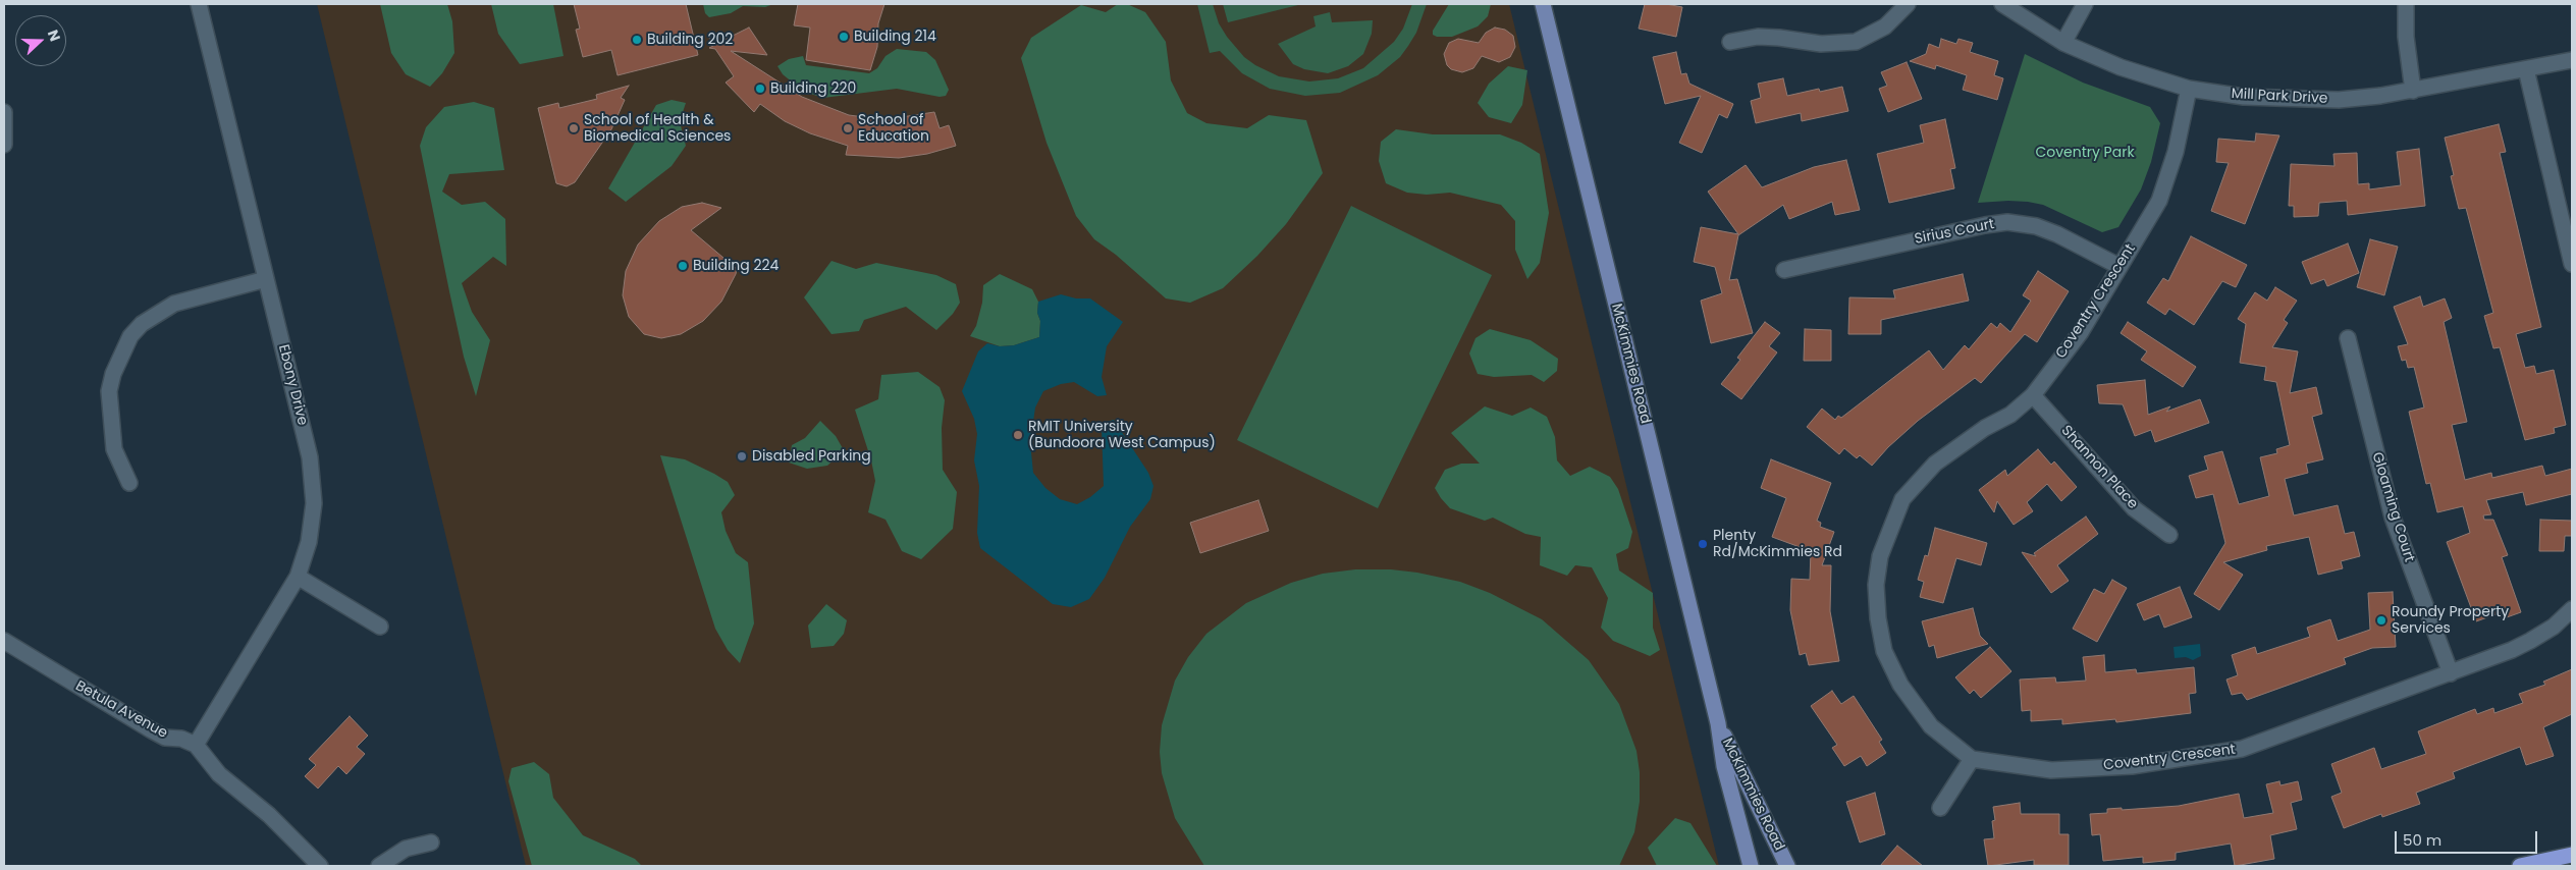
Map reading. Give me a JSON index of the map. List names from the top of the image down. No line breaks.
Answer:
{"streets":{"main road":["McKimmies Road"],"street":["Mill Park Drive","Sirius Court","Coventry Crescent","Ebony Drive","Shannon Place","Gloaming Court","Betula Avenue"]},"crossings":[["Mill Park Drive","Coventry Crescent"],["Sirius Court","Coventry Crescent"],["Coventry Crescent","Shannon Place"],["Coventry Crescent","Gloaming Court"],["Ebony Drive","Betula Avenue"]],"parks":["Coventry Park"],"places":["Building 214","Building 202","Building 220","School of Health & Biomedical Sciences","School of Education","Building 224","RMIT University (Bundoora West Campus)","Disabled Parking","Plenty Rd/McKimmies Rd","Roundy Property Services"],"scale_bar":"50 m","north":"right"}
